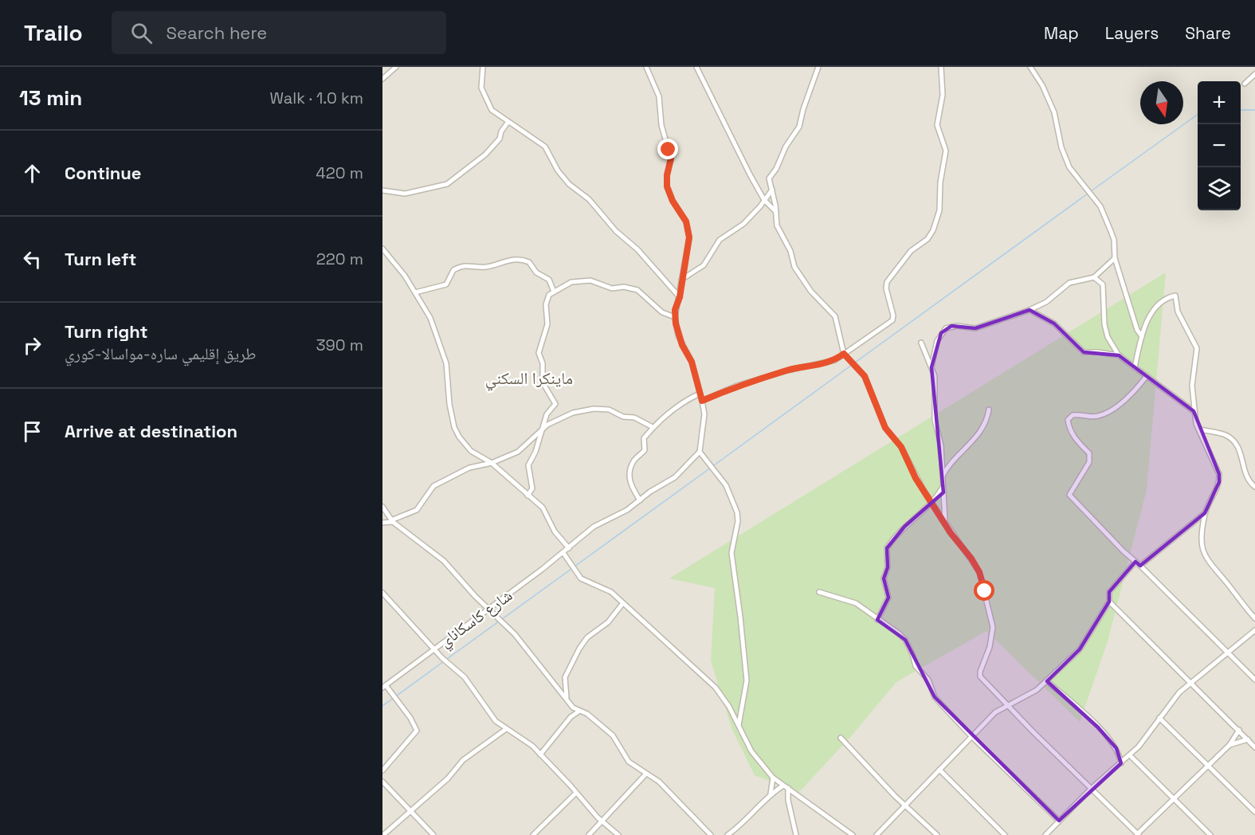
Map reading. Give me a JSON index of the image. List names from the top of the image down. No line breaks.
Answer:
{"streets":{"street":["شارع كاسكاناي"]},"districts":["ماينكرا السكني"],"north":"bottom","page":{"header":"Trailo","search":"Search here","nav":["Map","Layers","Share"],"heading":["13 min","Walk · 1.0 km"],"map_buttons":["+","−"],"list":[["Continue","420 m"],["Turn left","220 m"],["Turn right","طريق إقليمي ساره-مواسالا-كوري","390 m"],"Arrive at destination"]}}
